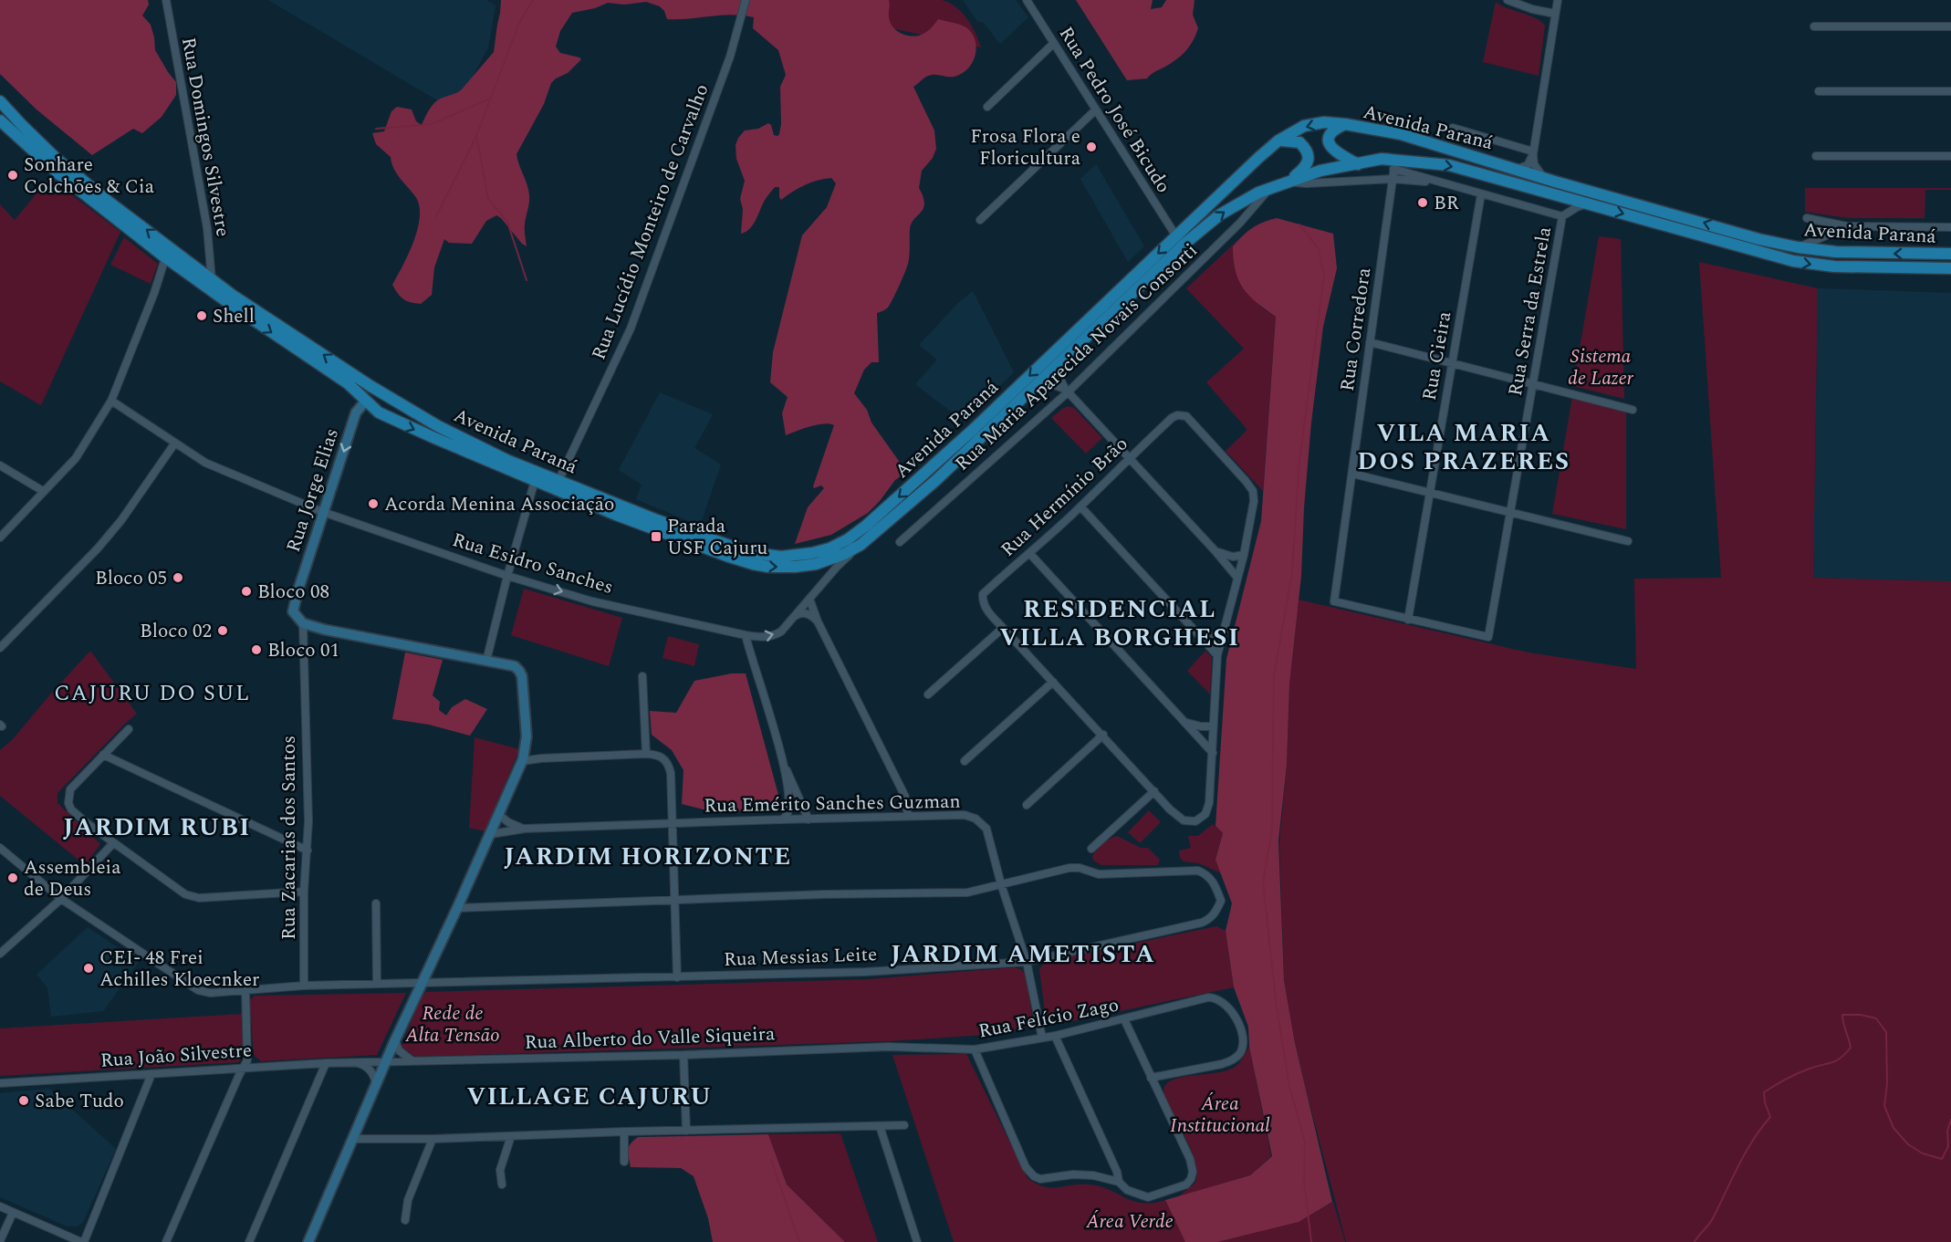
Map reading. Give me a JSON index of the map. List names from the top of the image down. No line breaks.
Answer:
{"streets":{"main road":["Avenida Paraná"],"street":["Rua Pedro José Bicudo","Rua Domingos Silvestre","Rua Lucídio Monteiro de Carvalho","Rua Serra da Estrela","Rua Corredora","Rua Cieira","Rua Maria Aparecida Novais Consorti","Rua Jorge Elias","Rua Hermínio Brão","Rua Esidro Sanches","Rua Emérito Sanches Guzman","Rua Zacarias dos Santos","Rua Messias Leite","Rua Felício Zago","Rua Alberto do Valle Siqueira","Rua João Silvestre"]},"crossings":[["Rua Pedro José Bicudo","Avenida Paraná"],["Avenida Paraná","Rua Domingos Silvestre"],["Avenida Paraná","Rua Lucídio Monteiro de Carvalho"],["Avenida Paraná","Rua Serra da Estrela"],["Avenida Paraná","Rua Corredora"],["Avenida Paraná","Rua Cieira"],["Avenida Paraná","Rua Maria Aparecida Novais Consorti"],["Avenida Paraná","Rua Jorge Elias"],["Avenida Paraná","Rua Esidro Sanches"],["Rua Serra da Estrela","Rua Corredora"],["Rua Serra da Estrela","Rua Cieira"],["Rua Corredora","Rua Cieira"],["Rua Jorge Elias","Rua Esidro Sanches"],["Rua Jorge Elias","Rua Zacarias dos Santos"],["Rua Emérito Sanches Guzman","Rua Messias Leite"],["Rua Emérito Sanches Guzman","Rua Felício Zago"],["Rua Zacarias dos Santos","Rua Messias Leite"],["Rua Felício Zago","Rua Alberto do Valle Siqueira"],["Rua Alberto do Valle Siqueira","Rua João Silvestre"]],"one_way":["Rua Jorge Elias"],"districts":["VILA MARIA DOS PRAZERES","RESIDENCIAL VILLA BORGHESI","CAJURU DO SUL","JARDIM RUBI","JARDIM HORIZONTE","JARDIM AMETISTA","VILLAGE CAJURU"],"parks":["Sistema de Lazer","Rede de Alta Tensão","Área Institucional","Área Verde"],"places":{"other":["Frosa Flora e Floricultura","Sonhare Colchões & Cia","BR","Shell","Acorda Menina Associação","Bloco 05","Bloco 08","Bloco 02","Bloco 01","Assembleia de Deus","CEI- 48 Frei Achilles Kloecnker","Sabe Tudo"],"transit":["Parada USF Cajuru"]}}
